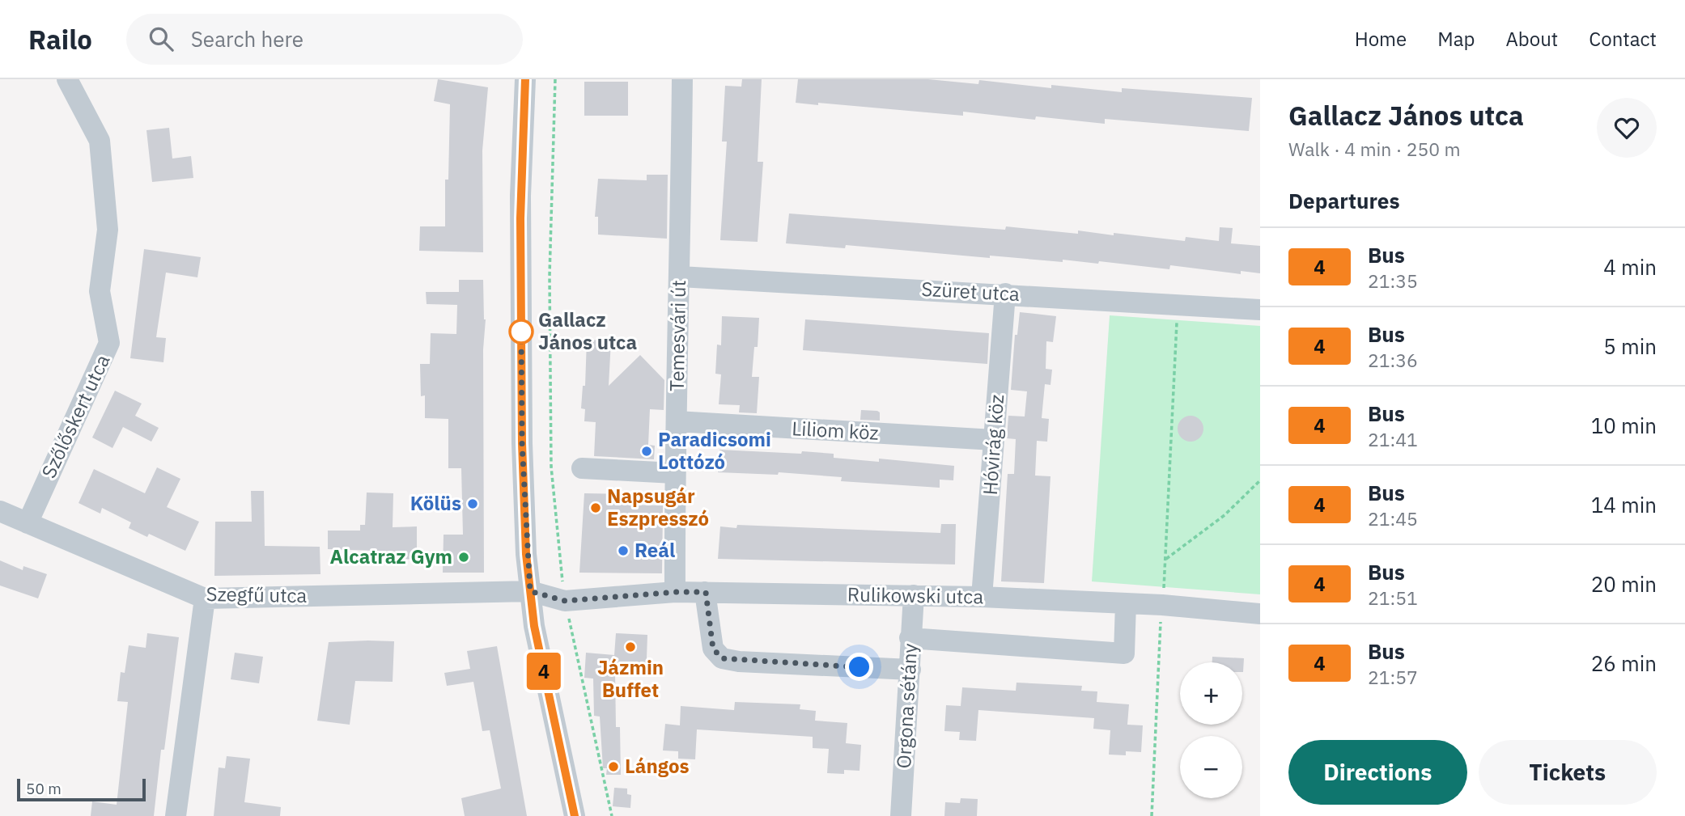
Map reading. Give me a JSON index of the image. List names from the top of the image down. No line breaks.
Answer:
{"streets":{"street":["Szüret utca","Temesvári út","Szőlőskert utca","Liliom köz","Hóvirág köz","Szegfű utca","Rulikowski utca","Orgona sétány"]},"crossings":[["Szüret utca","Temesvári út"],["Szüret utca","Hóvirág köz"],["Temesvári út","Liliom köz"],["Temesvári út","Rulikowski utca"],["Szőlőskert utca","Szegfű utca"],["Liliom köz","Hóvirág köz"],["Hóvirág köz","Rulikowski utca"],["Szegfű utca","Rulikowski utca"],["Rulikowski utca","Orgona sétány"]],"places":["Gallacz János utca","Paradicsomi Lottózó","Kölüs","Napsugár Eszpresszó","Reál","Alcatraz Gym","Jázmin Buffet","Lángos"],"lines":["bus line 4"],"scale_bar":"50 m","page":{"header":"Railo","search":"Search here","nav":["Home","Map","About","Contact"],"on_map":"4","heading":[["Gallacz János utca","Walk · 4 min · 250 m"],"Departures"],"list":[{"mark":"4","name":"Bus","note":"21:35","value":"4 min"},{"mark":"4","name":"Bus","note":"21:36","value":"5 min"},{"mark":"4","name":"Bus","note":"21:41","value":"10 min"},{"mark":"4","name":"Bus","note":"21:45","value":"14 min"},{"mark":"4","name":"Bus","note":"21:51","value":"20 min"},{"mark":"4","name":"Bus","note":"21:57","value":"26 min"}],"map_buttons":["+","−"],"buttons":["Directions","Tickets"],"scale":"50 m"}}
